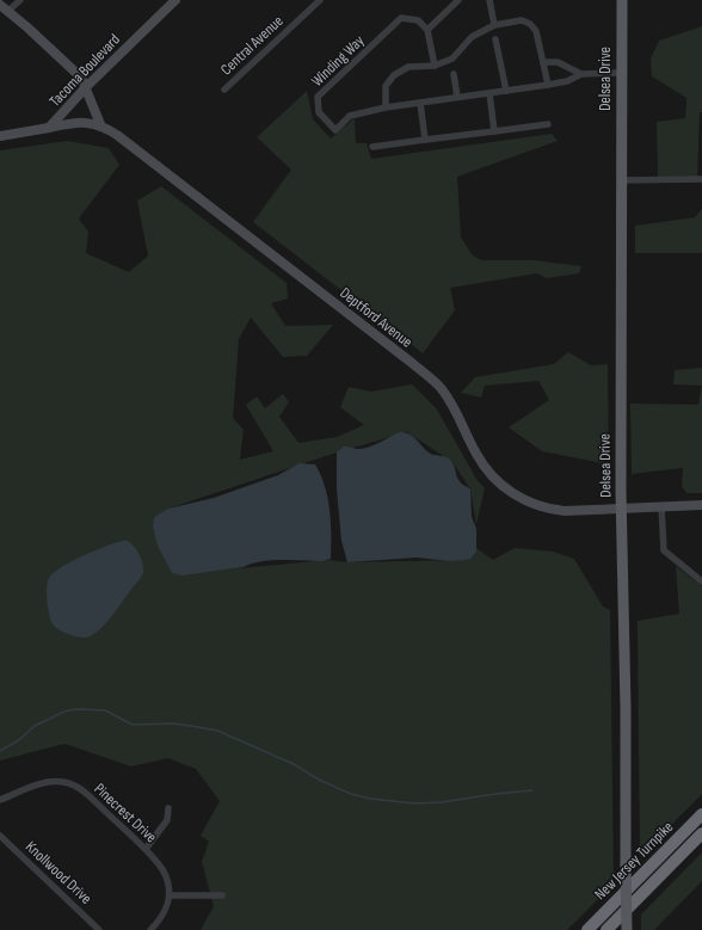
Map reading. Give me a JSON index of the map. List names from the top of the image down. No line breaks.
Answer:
{"streets":{"highway":["New Jersey Turnpike"],"main road":["Delsea Drive"],"street":["Central Avenue","Winding Way","Tacoma Boulevard","Deptford Avenue","Pinecrest Drive","Knollwood Drive"]},"crossings":[["Winding Way","Delsea Drive"],["Delsea Drive","Deptford Avenue"]]}
